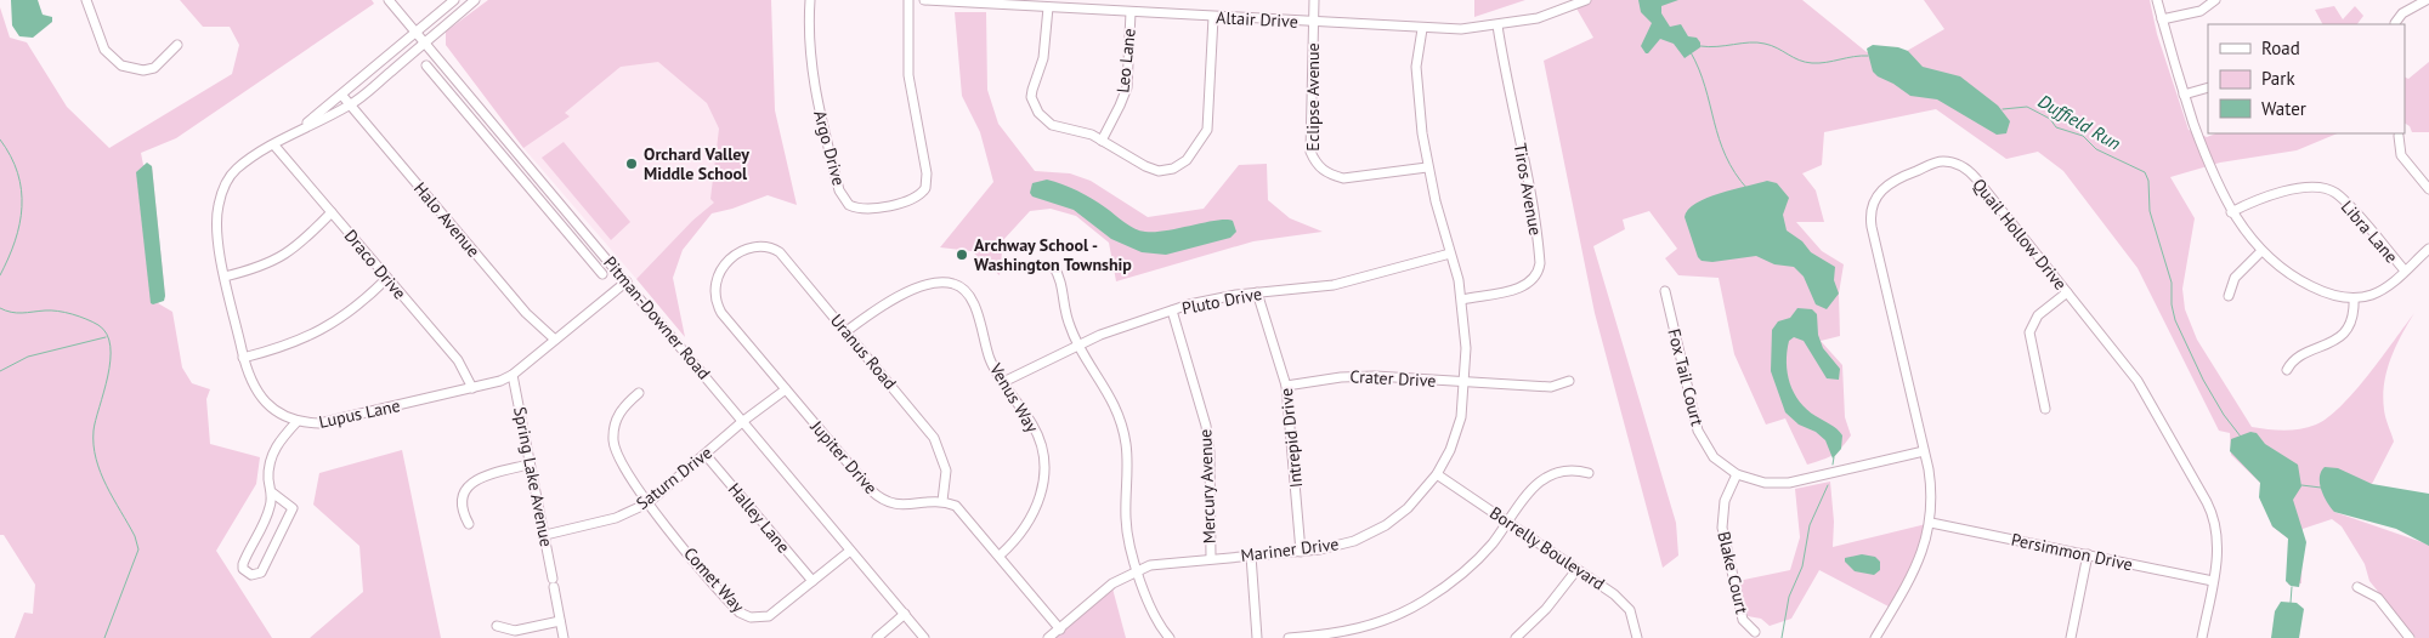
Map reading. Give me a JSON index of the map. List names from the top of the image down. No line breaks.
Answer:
{"streets":{"street":["Altair Drive","Leo Lane","Eclipse Avenue","Argo Drive","Tiros Avenue","Halo Avenue","Libra Lane","Quail Hollow Drive","Draco Drive","Pluto Drive","Pitman-Downer Road","Uranus Road","Fox Tail Court","Crater Drive","Venus Way","Lupus Lane","Intrepid Drive","Jupiter Drive","Spring Lake Avenue","Saturn Drive","Mercury Avenue","Halley Lane","Borrelly Boulevard","Mariner Drive","Persimmon Drive","Blake Court","Comet Way"]},"crossings":[["Altair Drive","Leo Lane"],["Altair Drive","Eclipse Avenue"],["Altair Drive","Tiros Avenue"],["Altair Drive","Mariner Drive"],["Eclipse Avenue","Mariner Drive"],["Tiros Avenue","Mariner Drive"],["Halo Avenue","Lupus Lane"],["Quail Hollow Drive","Fox Tail Court"],["Quail Hollow Drive","Persimmon Drive"],["Draco Drive","Lupus Lane"],["Pluto Drive","Venus Way"],["Pluto Drive","Intrepid Drive"],["Pluto Drive","Mercury Avenue"],["Pluto Drive","Mariner Drive"],["Pitman-Downer Road","Lupus Lane"],["Pitman-Downer Road","Saturn Drive"],["Pitman-Downer Road","Comet Way"],["Uranus Road","Venus Way"],["Uranus Road","Jupiter Drive"],["Fox Tail Court","Blake Court"],["Crater Drive","Intrepid Drive"],["Crater Drive","Mariner Drive"],["Lupus Lane","Spring Lake Avenue"],["Intrepid Drive","Mariner Drive"],["Jupiter Drive","Saturn Drive"],["Spring Lake Avenue","Saturn Drive"],["Saturn Drive","Halley Lane"],["Saturn Drive","Comet Way"],["Mercury Avenue","Mariner Drive"],["Halley Lane","Comet Way"],["Borrelly Boulevard","Mariner Drive"]],"water":["Duffield Run"],"places":["Orchard Valley Middle School","Archway School - Washington Township"],"legend":["Road","Park","Water"]}
